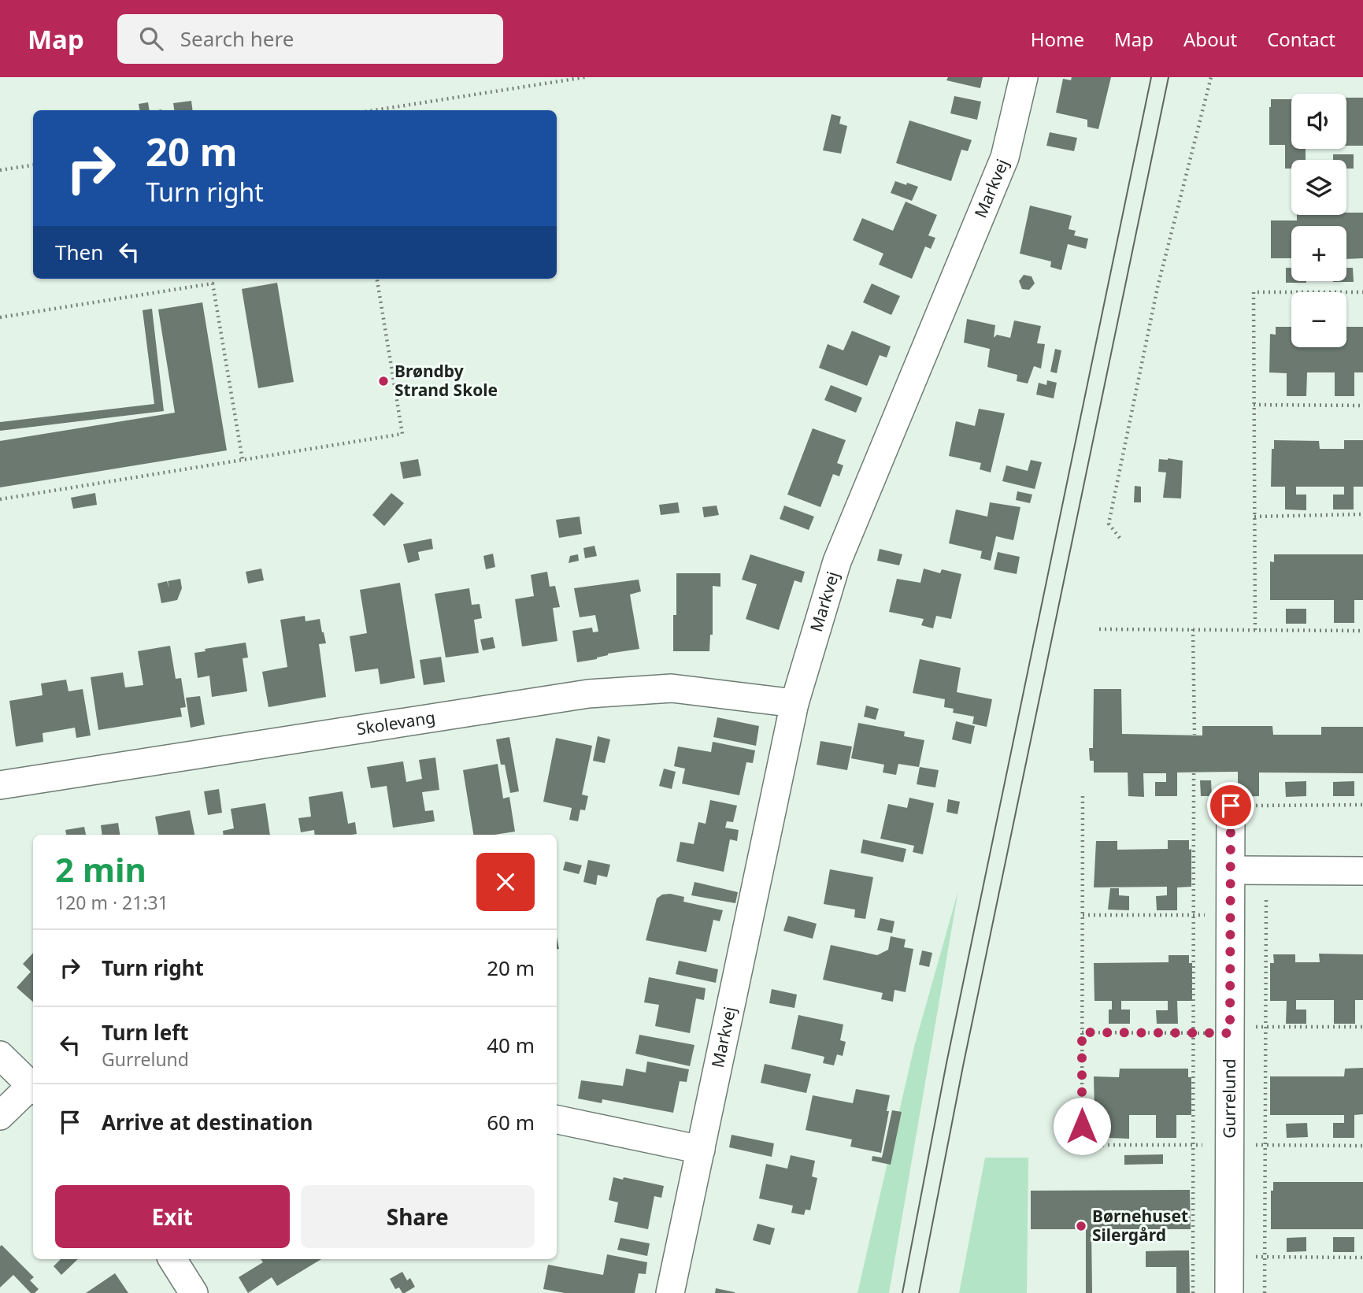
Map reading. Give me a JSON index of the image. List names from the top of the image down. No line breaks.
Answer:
{"streets":{"street":["Markvej","Skolevang","Gurrelund"]},"crossings":[["Markvej","Skolevang"]],"places":["Brøndby Strand Skole","Børnehuset Silergård"],"page":{"header":"Map","search":"Search here","nav":["Home","Map","About","Contact"],"map_buttons":["+","−"],"turn":["20 m","Turn right"],"then":"Then","heading":["2 min","120 m · 21:31"],"list":[{"name":"Turn right","value":"20 m"},{"name":"Turn left","note":"Gurrelund","value":"40 m"},{"name":"Arrive at destination","value":"60 m"}],"buttons":["Exit","Share"]}}
